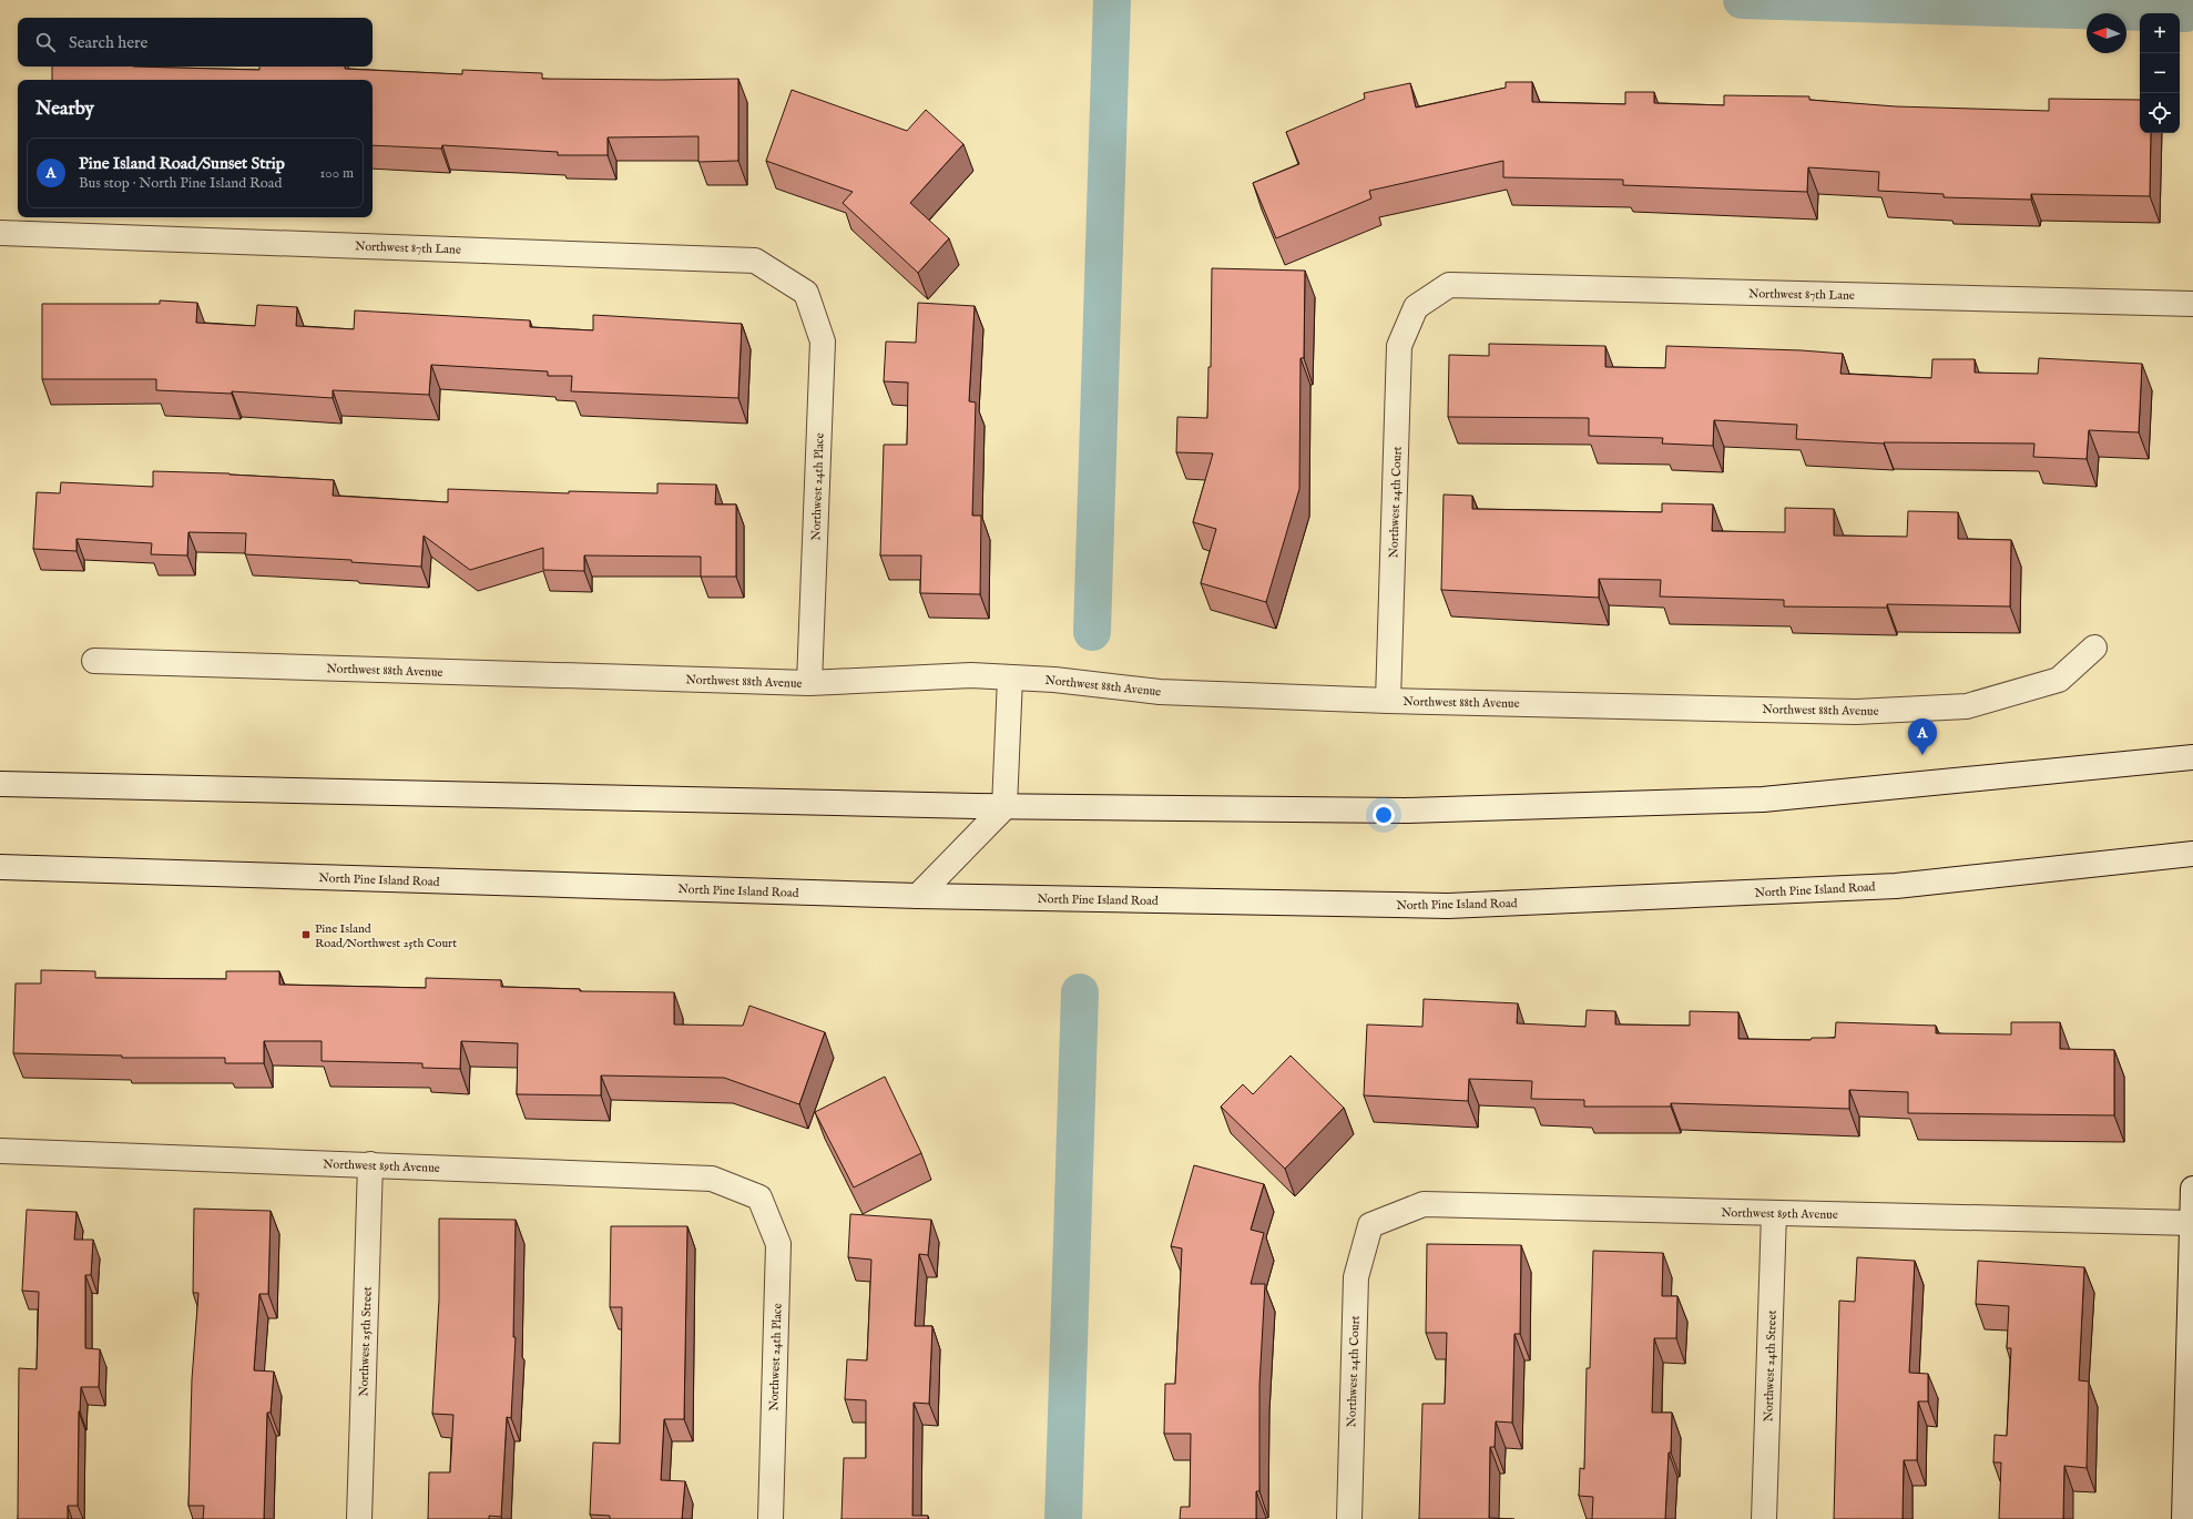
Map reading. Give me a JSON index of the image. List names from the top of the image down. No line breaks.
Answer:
{"streets":{"street":["Northwest 87th Lane","Northwest 24th Place","Northwest 24th Court","Northwest 88th Avenue","North Pine Island Road","Northwest 89th Avenue","Northwest 25th Street","Northwest 24th Street"]},"crossings":[["Northwest 87th Lane","Northwest 24th Place"],["Northwest 87th Lane","Northwest 24th Court"],["Northwest 24th Place","Northwest 88th Avenue"],["Northwest 24th Place","Northwest 89th Avenue"],["Northwest 24th Court","Northwest 88th Avenue"],["Northwest 24th Court","Northwest 89th Avenue"],["Northwest 89th Avenue","Northwest 25th Street"],["Northwest 89th Avenue","Northwest 24th Street"]],"places":{"transit":["Pine Island Road/Northwest 25th Court"]},"north":"left","page":{"map_buttons":["+","−"],"search":"Search here","heading":"Nearby","list":[{"mark":"A","name":"Pine Island Road/Sunset Strip","note":"Bus stop · North Pine Island Road","value":"100 m"}],"pins":"A"}}
